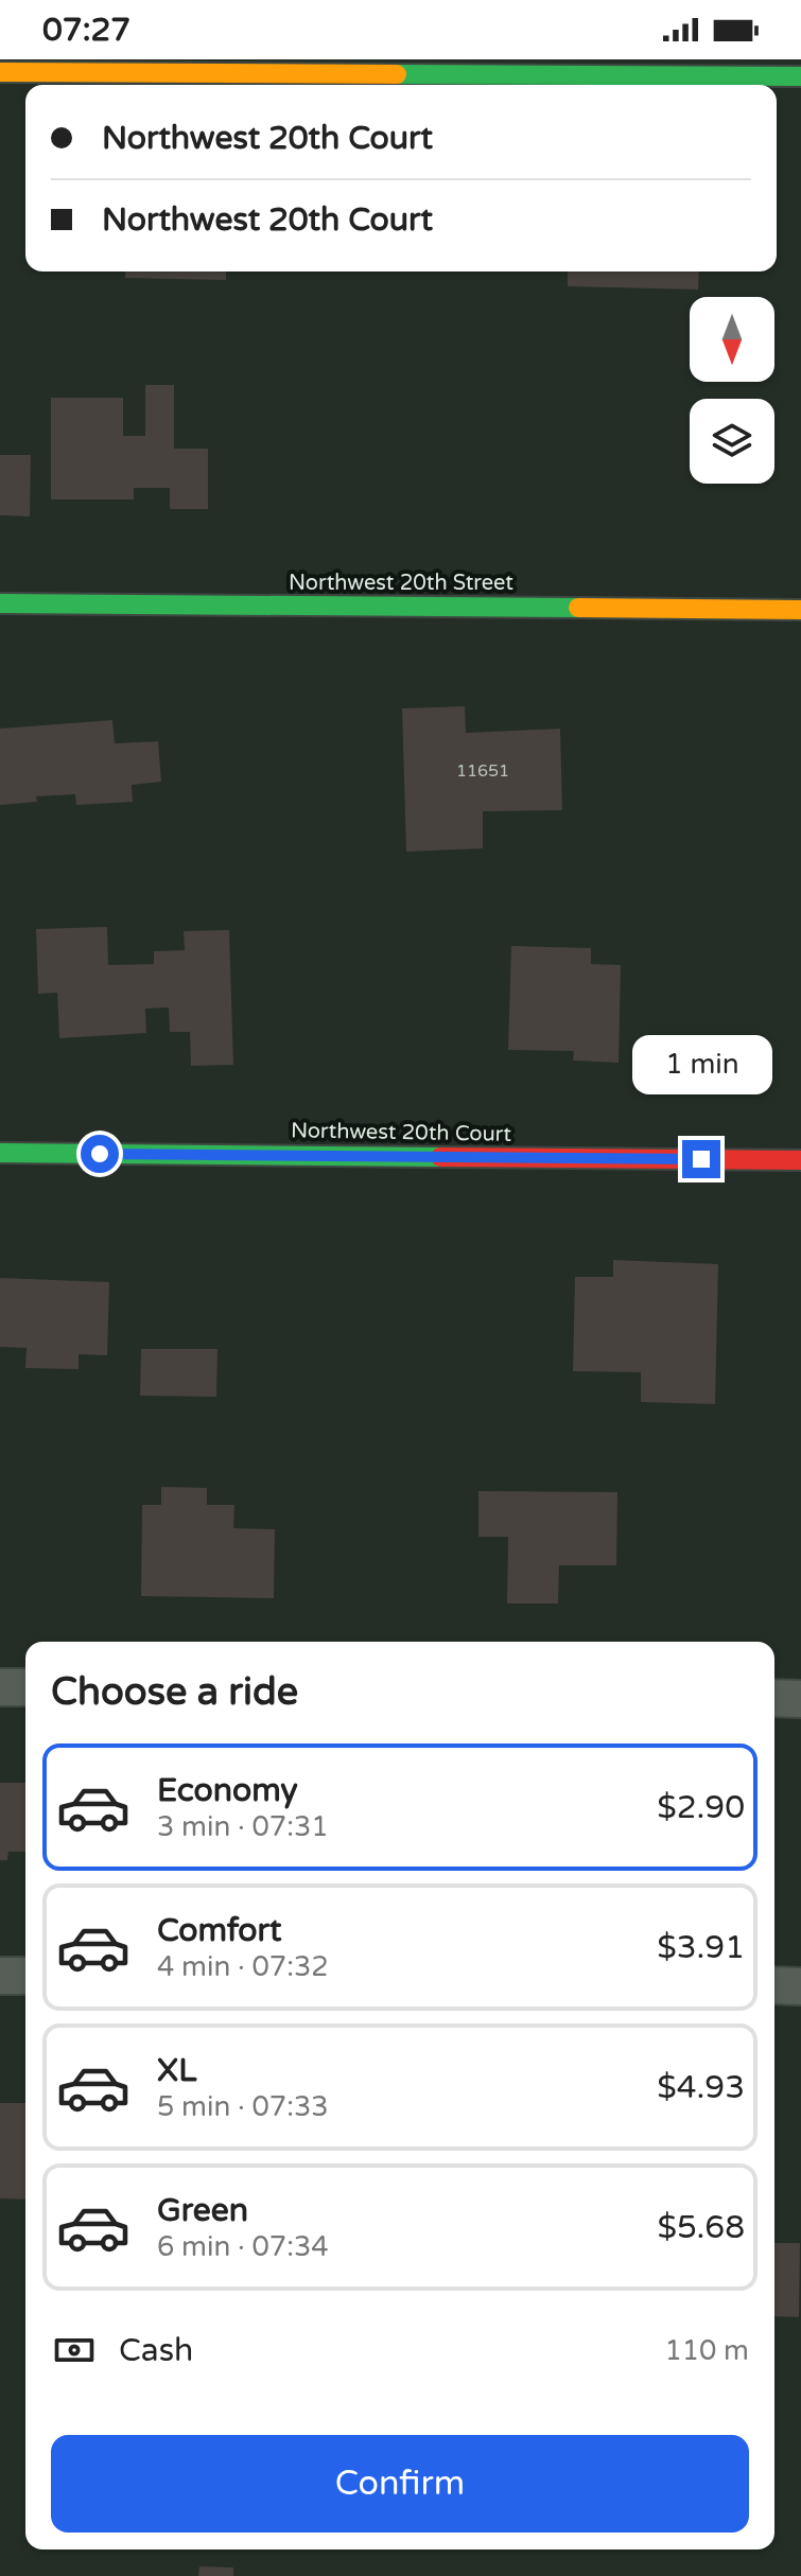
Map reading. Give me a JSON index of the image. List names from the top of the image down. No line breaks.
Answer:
{"streets":{"street":["Northwest 20th Street","Northwest 20th Court"]},"house_numbers":["11651"],"north":"bottom","page":{"status":"07:27","banner":["Northwest 20th Court","Northwest 20th Court"],"bubble":"1 min","heading":"Choose a ride","list":[{"name":"Economy","note":"3 min · 07:31","value":"$2.90"},{"name":"Comfort","note":"4 min · 07:32","value":"$3.91"},{"name":"XL","note":"5 min · 07:33","value":"$4.93"},{"name":"Green","note":"6 min · 07:34","value":"$5.68"}],"pay":["Cash","110 m"],"buttons":"Confirm"}}
